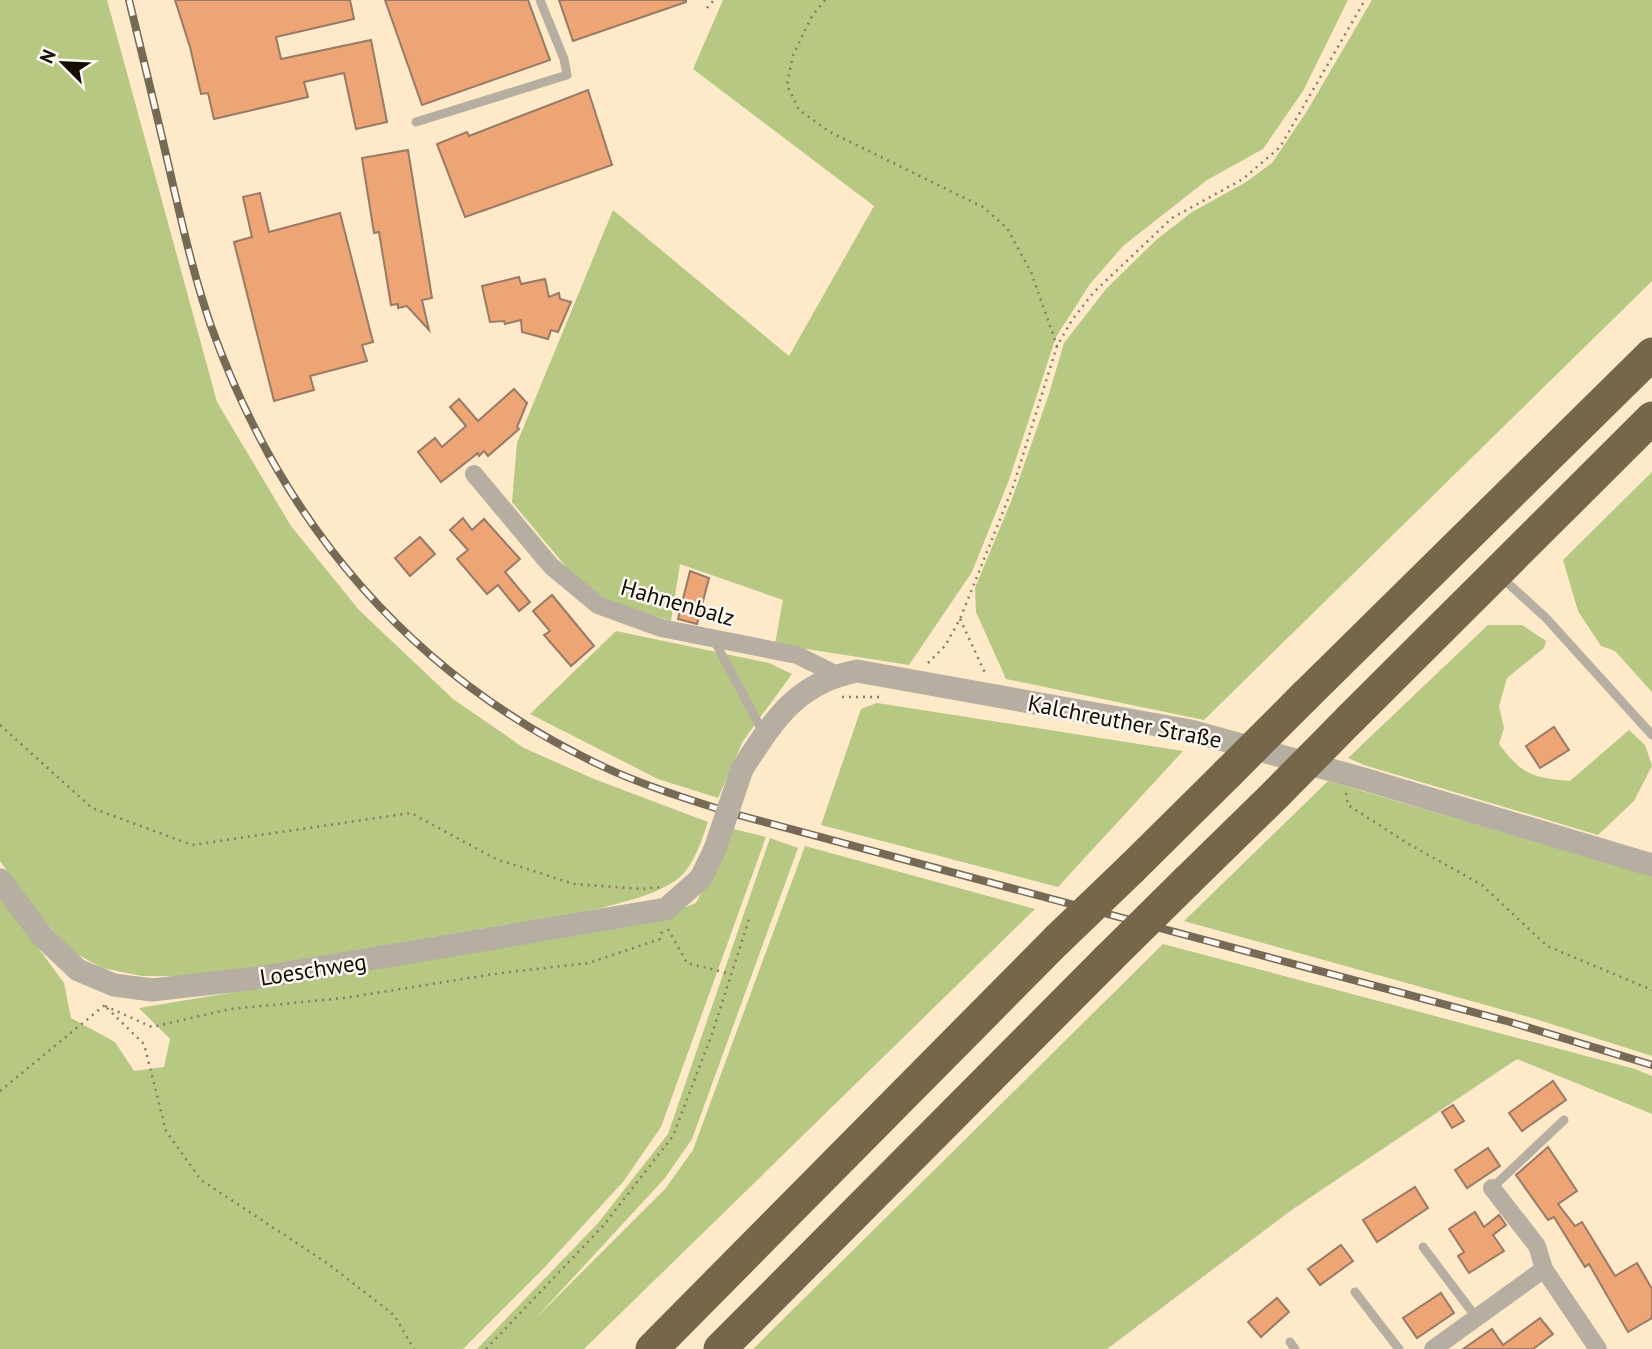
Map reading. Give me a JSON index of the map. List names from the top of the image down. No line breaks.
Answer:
{"streets":{"street":["Hahnenbalz","Kalchreuther Straße","Loeschweg"]},"crossings":[["Hahnenbalz","Kalchreuther Straße"]],"north":"top left"}
